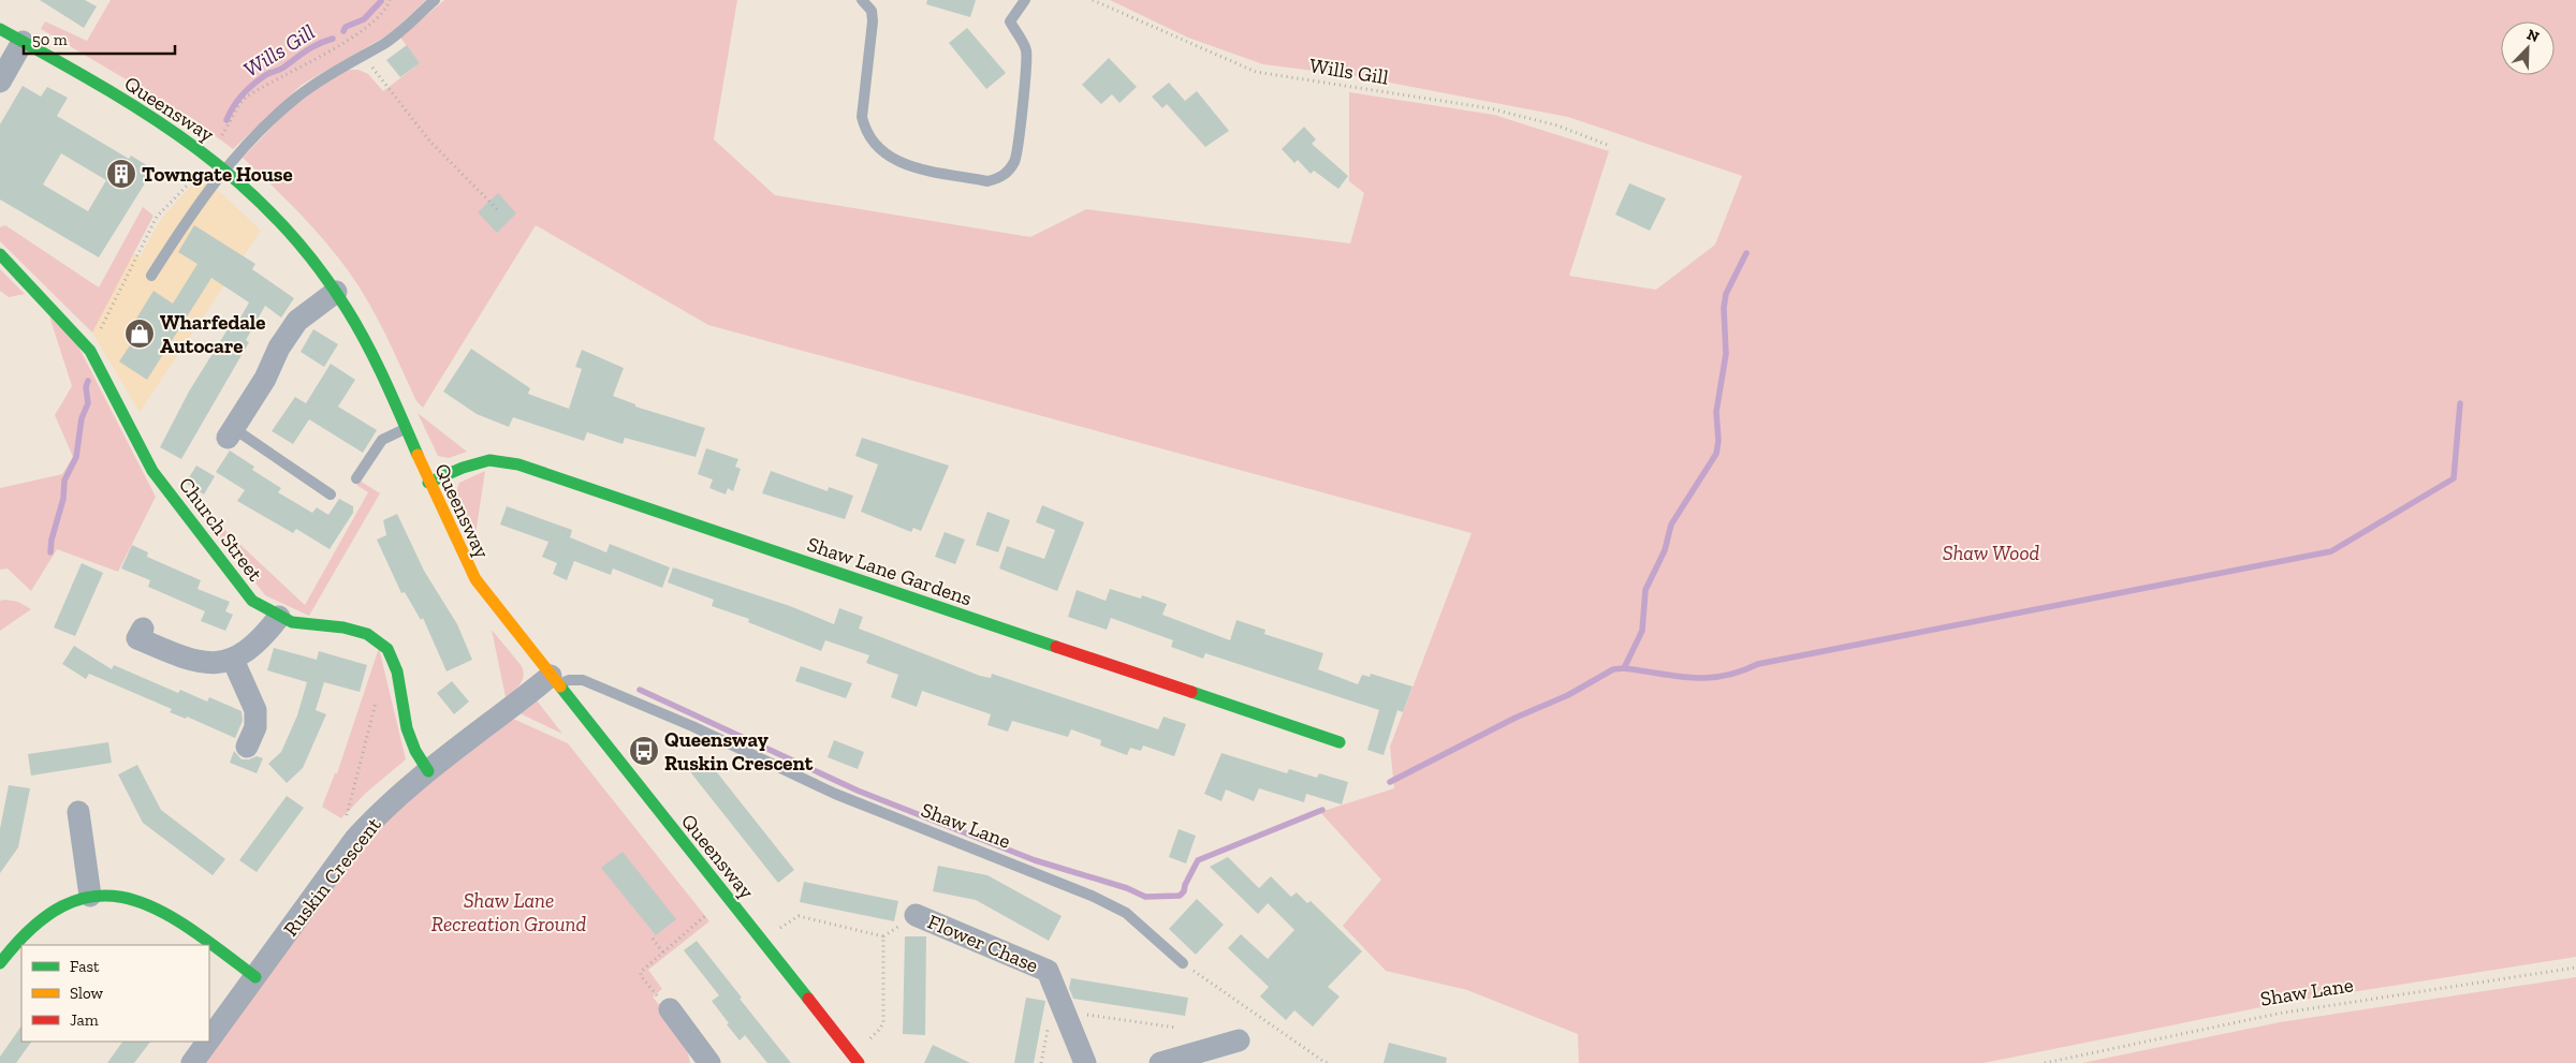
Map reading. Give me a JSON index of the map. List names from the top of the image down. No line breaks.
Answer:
{"streets":{"street":["Queensway","Church Street","Shaw Lane Gardens","Ruskin Crescent","Flower Chase"],"lane":["Shaw Lane"],"path":["Wills Gill"]},"crossings":[["Queensway","Shaw Lane Gardens"],["Queensway","Shaw Lane"],["Queensway","Ruskin Crescent"],["Church Street","Ruskin Crescent"],["Shaw Lane","Ruskin Crescent"]],"water":["Wills Gill"],"parks":["Shaw Wood","Shaw Lane Recreation Ground"],"places":{"building":["Towngate House"],"shop":["Wharfedale Autocare"],"bus stop":["Queensway Ruskin Crescent"]},"legend":["Fast","Slow","Jam"],"scale_bar":"50 m","north":"top right"}
